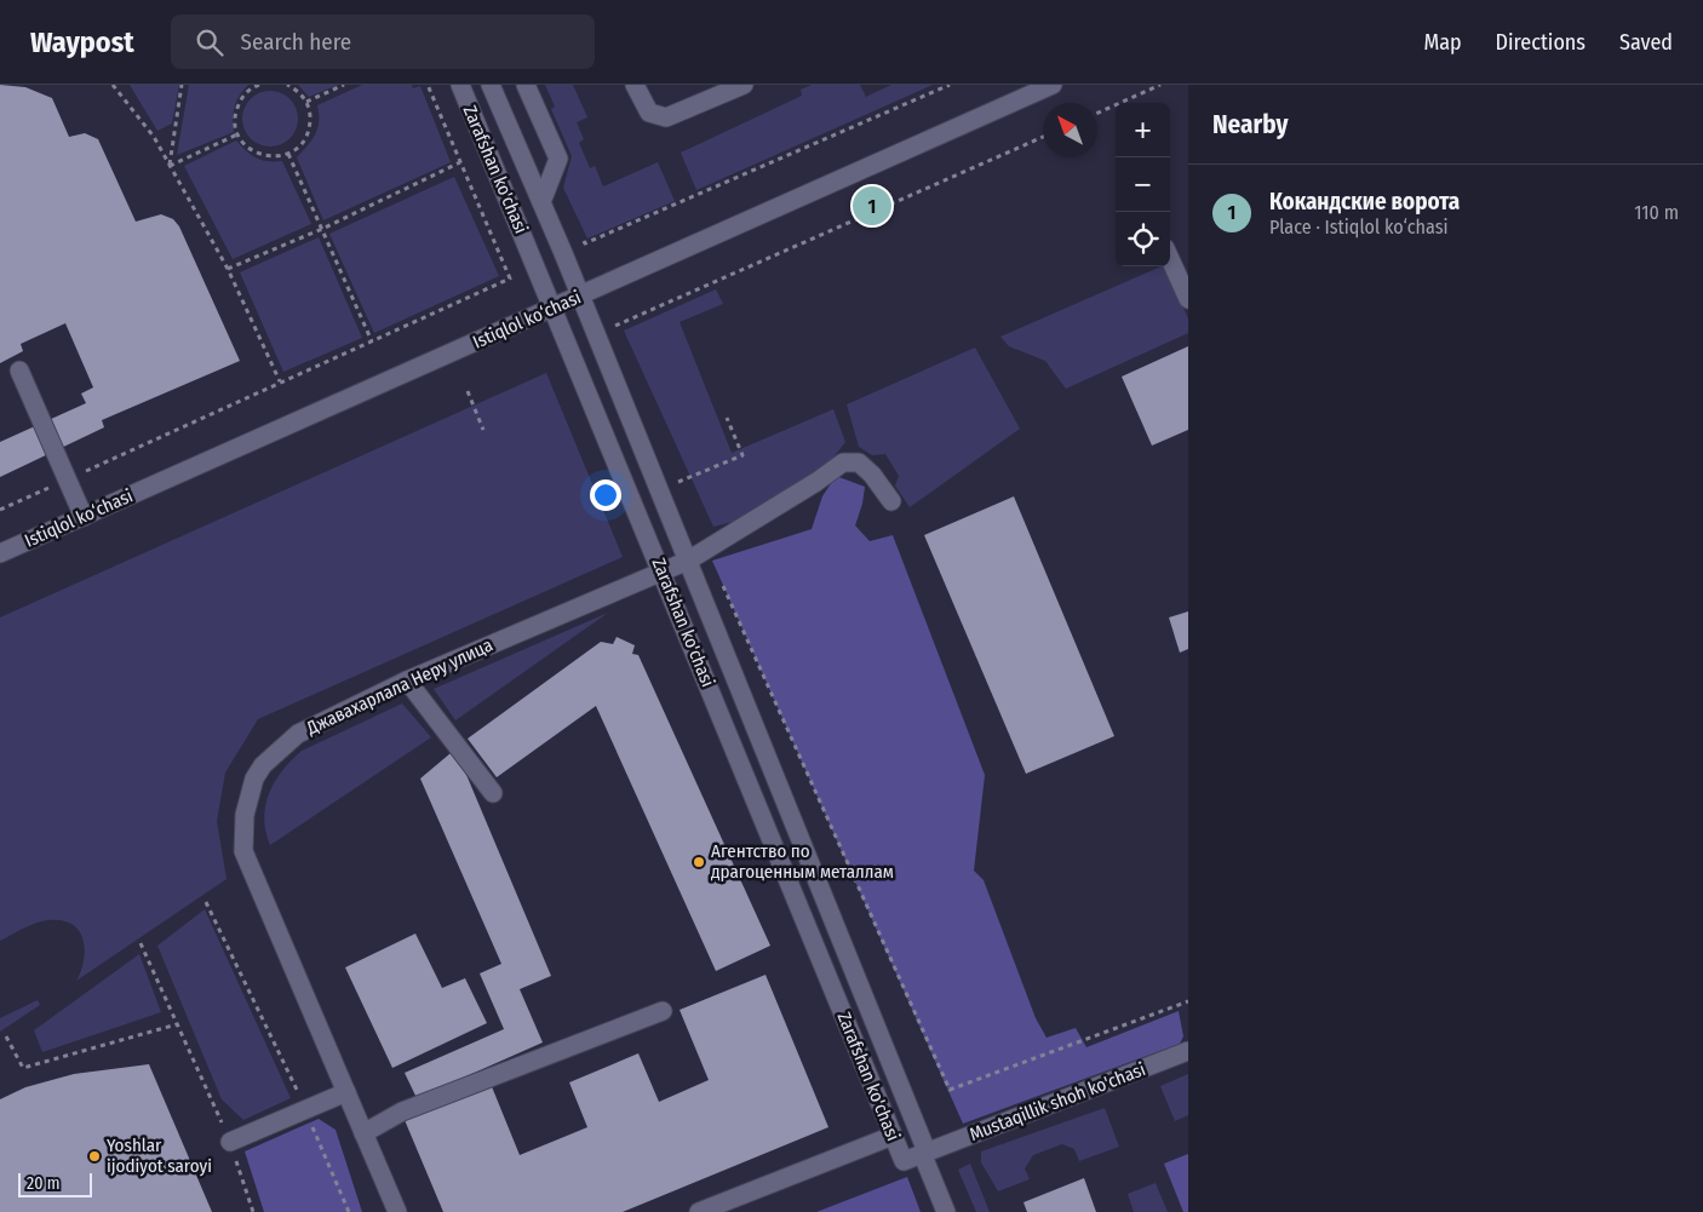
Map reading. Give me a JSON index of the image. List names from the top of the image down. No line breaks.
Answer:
{"streets":{"street":["Zarafshan ko'chasi","Istiqlol ko‘chasi","Джавахарлала Неру улица","Mustaqillik shoh ko'chasi"]},"crossings":[["Zarafshan ko'chasi","Istiqlol ko‘chasi"],["Zarafshan ko'chasi","Джавахарлала Неру улица"],["Zarafshan ko'chasi","Mustaqillik shoh ko'chasi"]],"places":["Агентство по драгоценным металлам","Yoshlar ijodiyot saroyi"],"scale_bar":"20 m","north":"top left","page":{"header":"Waypost","search":"Search here","nav":["Map","Directions","Saved"],"heading":"Nearby","map_buttons":["+","−"],"list":[{"mark":"1","name":"Кокандские ворота","note":"Place · Istiqlol ko‘chasi","value":"110 m"}],"pins":"1","scale":"20 m"}}
